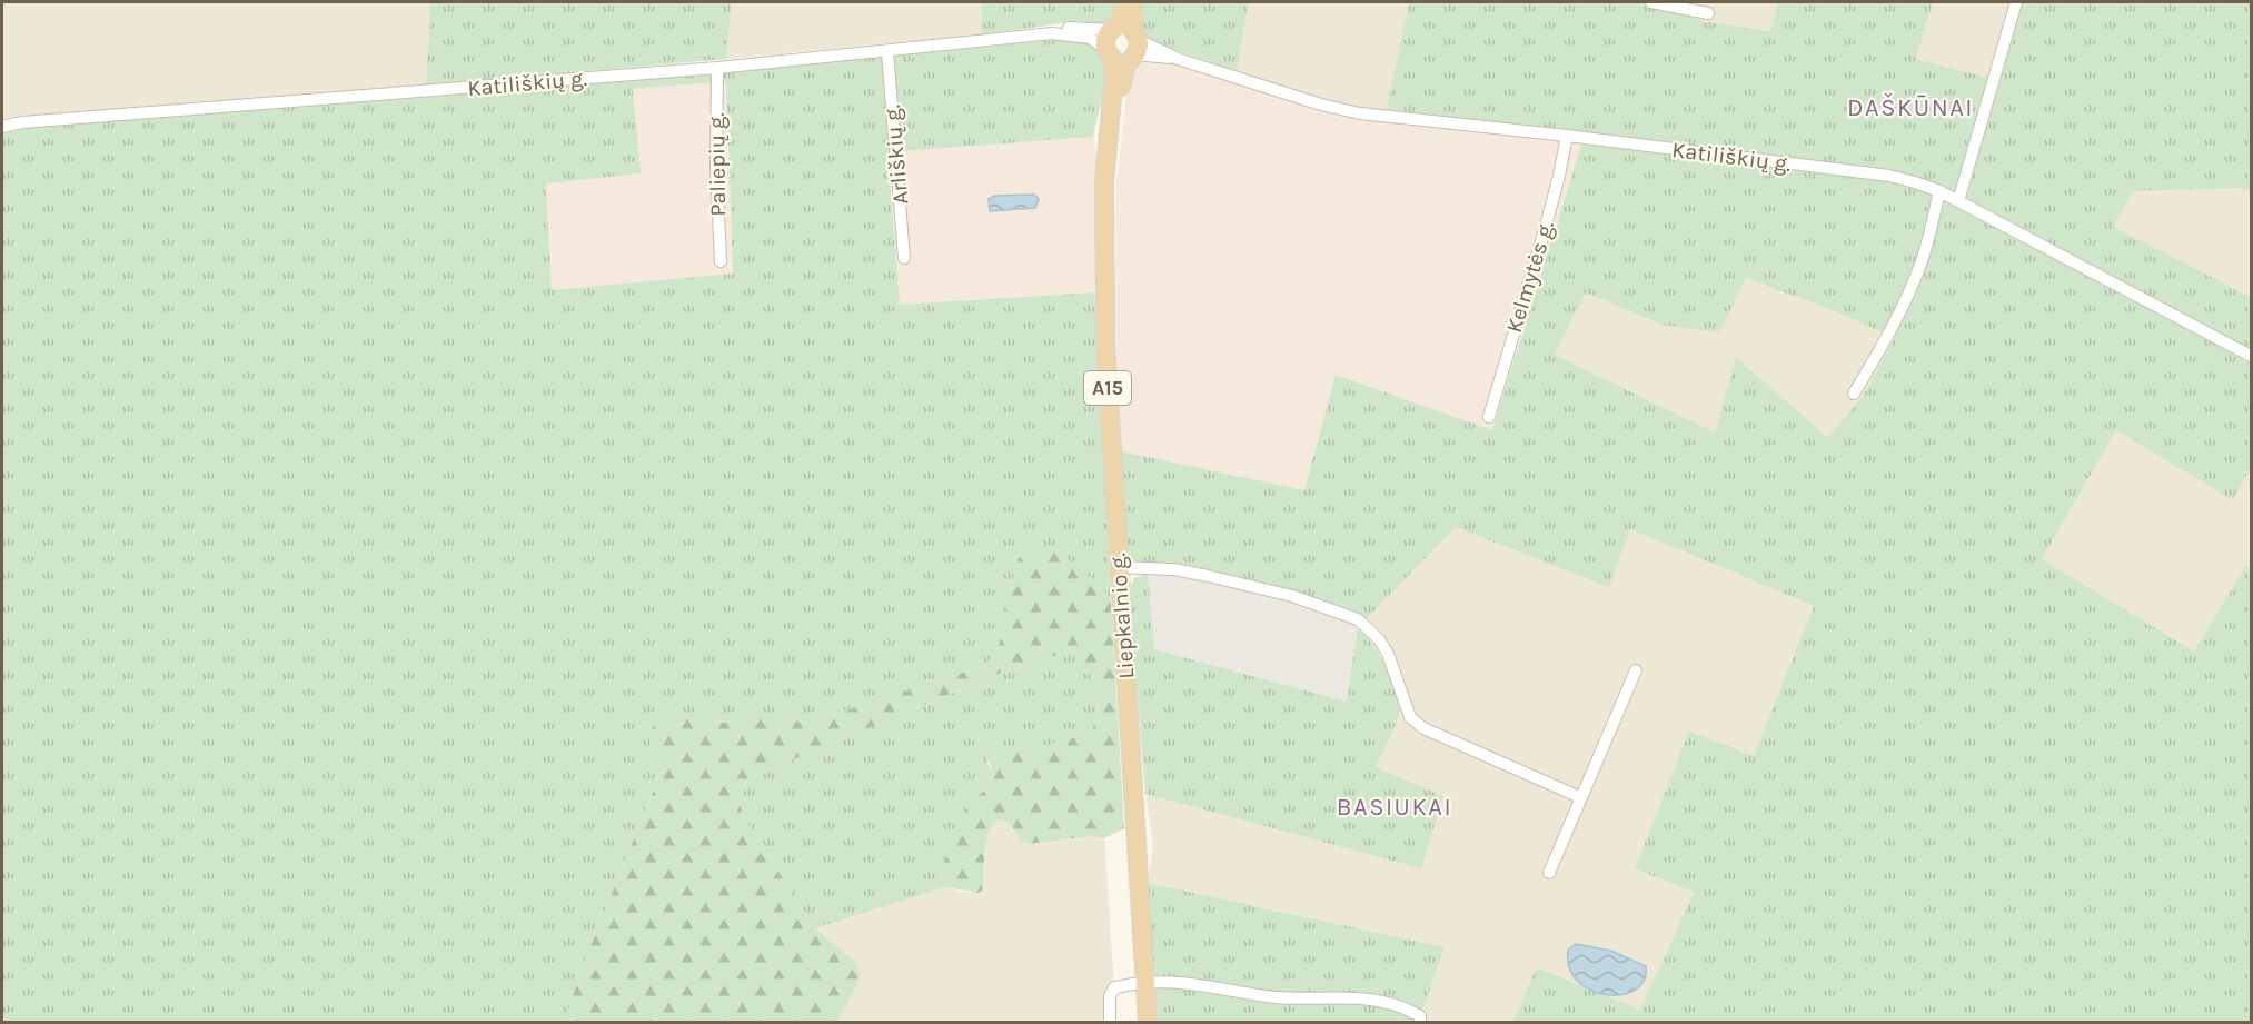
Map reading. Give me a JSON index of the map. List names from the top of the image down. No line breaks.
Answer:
{"streets":{"highway":["A15","Liepkalnio g."],"street":["Katiliškių g.","Arliškių g.","Paliepių g.","Kelmytės g."]},"crossings":[["Katiliškių g.","Arliškių g."],["Katiliškių g.","Paliepių g."],["Katiliškių g.","Kelmytės g."],["Katiliškių g.","Liepkalnio g."]],"districts":["DAŠKŪNAI","BASIUKAI"]}
